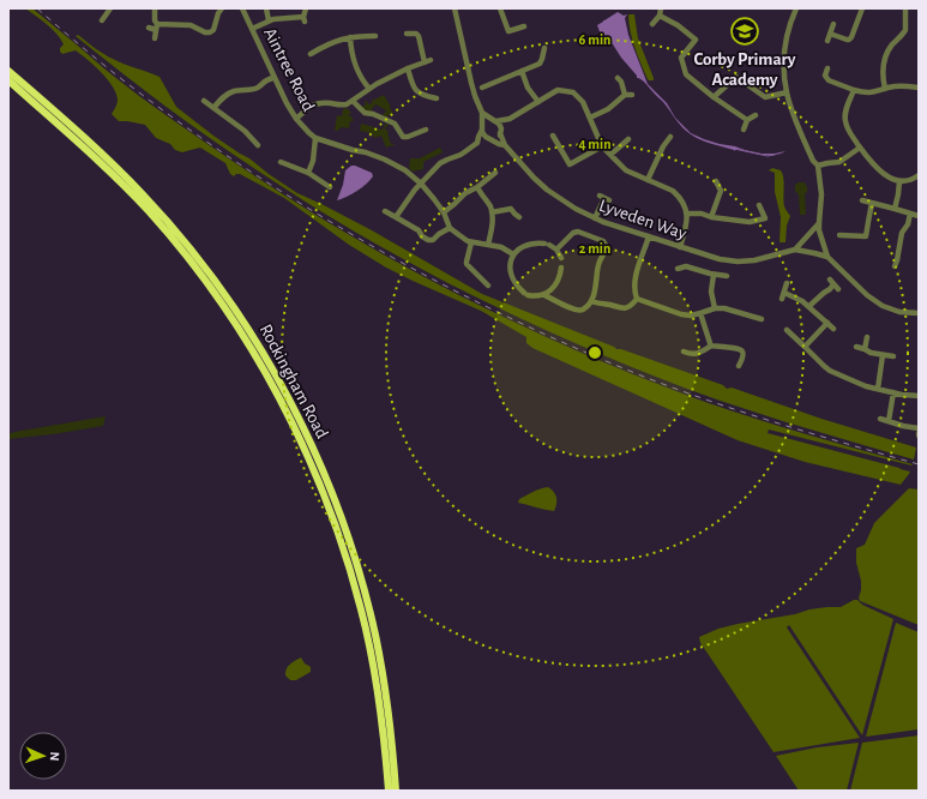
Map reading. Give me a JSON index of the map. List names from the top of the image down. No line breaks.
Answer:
{"streets":{"highway":["Rockingham Road"],"street":["Aintree Road","Lyveden Way"]},"places":{"school or university":["Corby Primary Academy"]},"north":"right","rings":["6 min","4 min","2 min"]}
